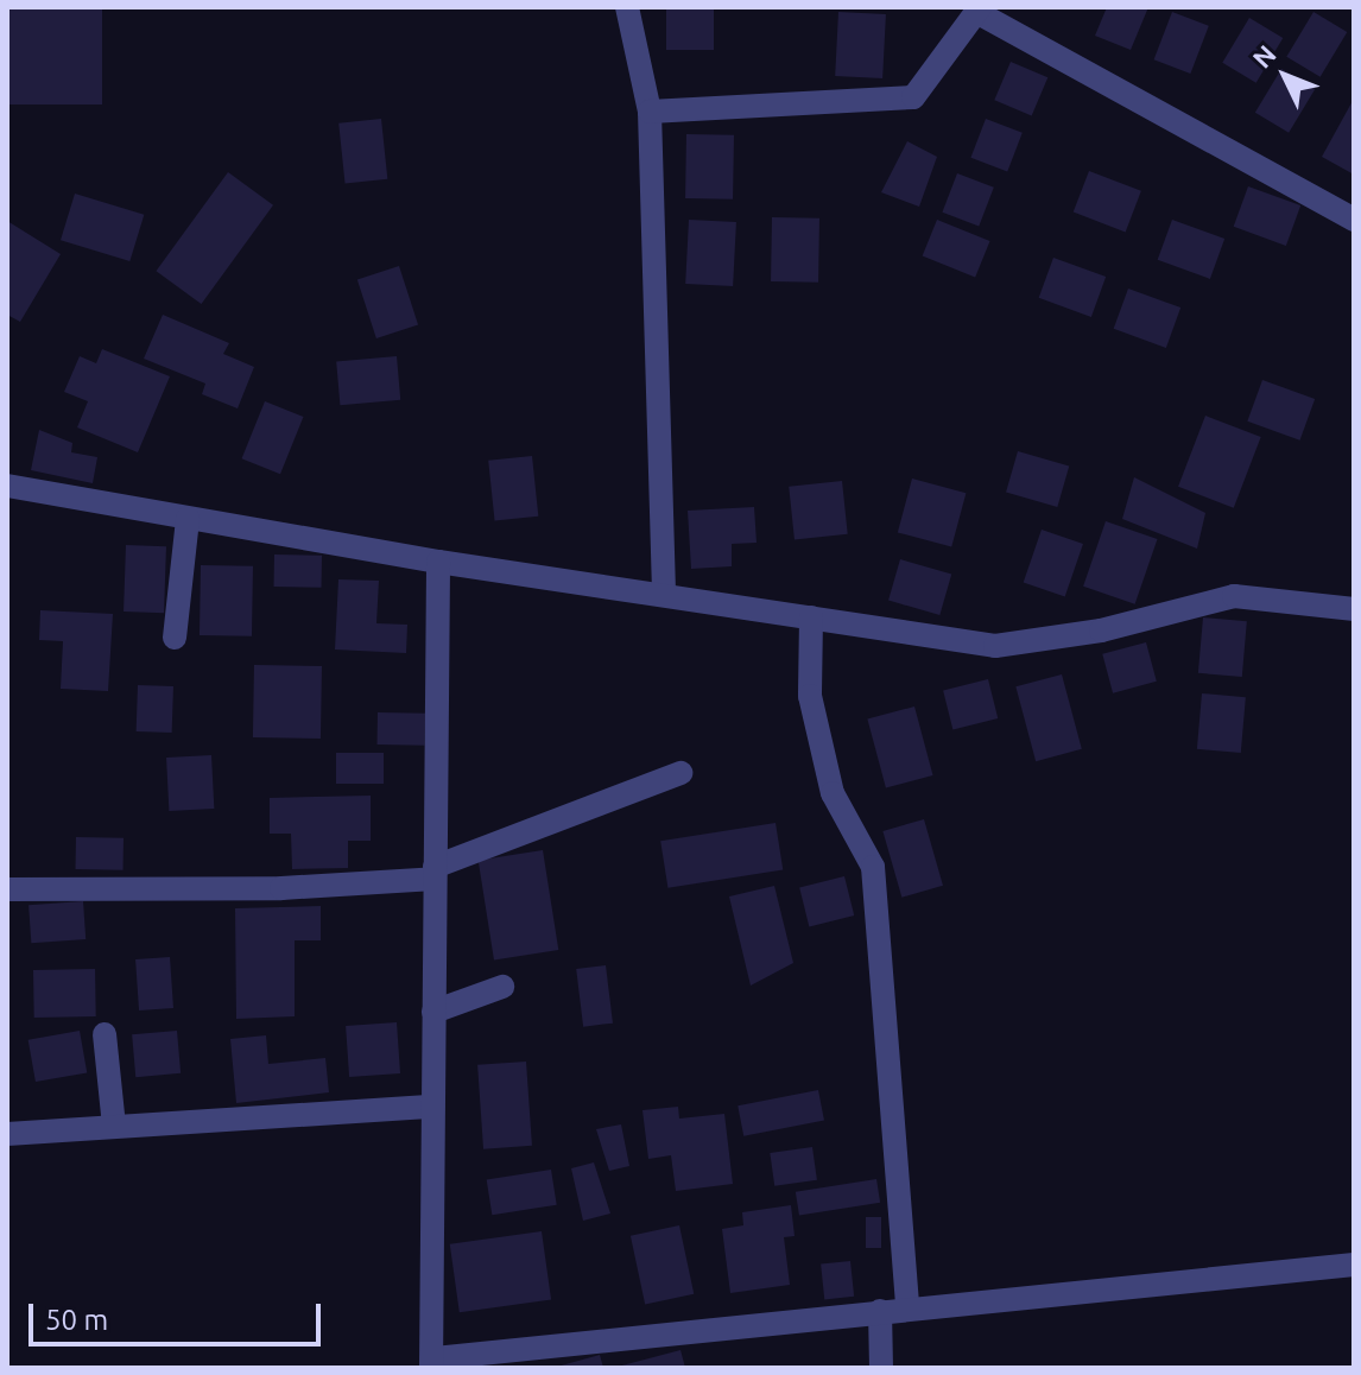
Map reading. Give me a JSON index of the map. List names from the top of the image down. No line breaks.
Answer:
{"scale_bar":"50 m","north":"top left"}
